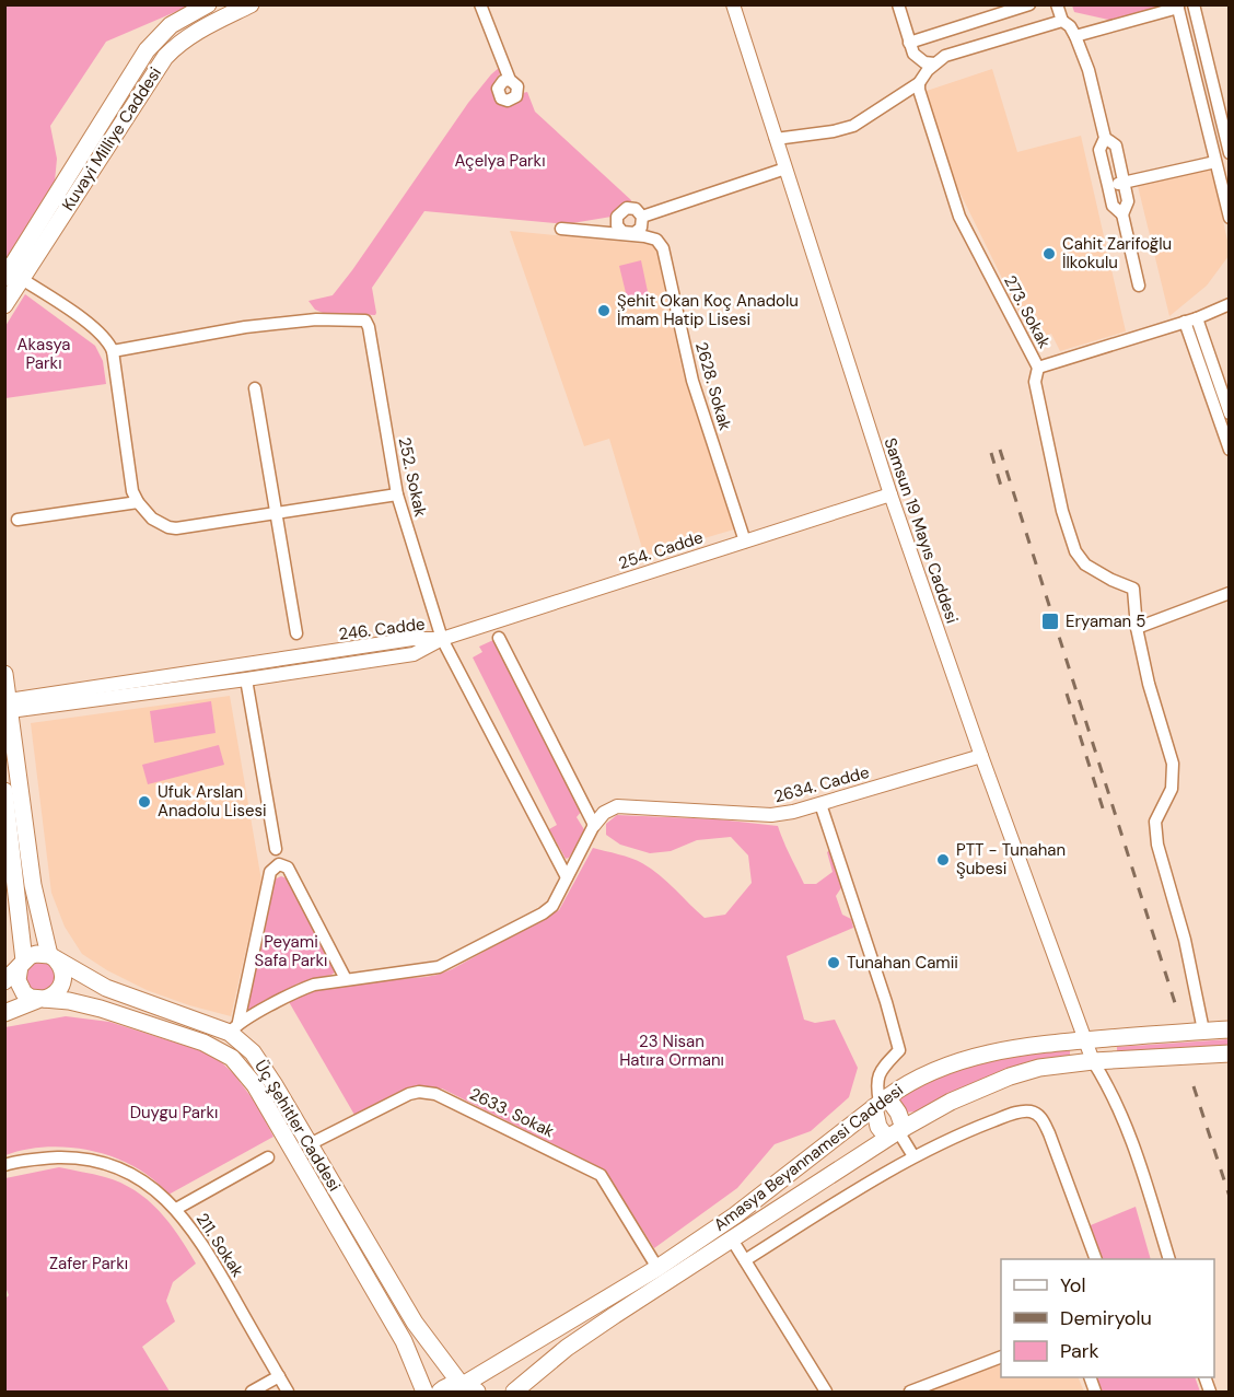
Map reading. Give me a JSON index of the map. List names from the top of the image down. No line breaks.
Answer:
{"streets":{"main road":["Kuvayi Milliye Caddesi","Üç Şehitler Caddesi","Amasya Beyannamesi Caddesi"],"street":["273. Sokak","2628. Sokak","252. Sokak","Samsun 19 Mayıs Caddesi","254. Cadde","246. Cadde","2634. Cadde","2633. Sokak","211. Sokak"]},"crossings":[["2628. Sokak","254. Cadde"],["252. Sokak","254. Cadde"],["252. Sokak","246. Cadde"],["Samsun 19 Mayıs Caddesi","254. Cadde"],["Samsun 19 Mayıs Caddesi","2634. Cadde"],["Samsun 19 Mayıs Caddesi","Amasya Beyannamesi Caddesi"],["254. Cadde","246. Cadde"],["2633. Sokak","Üç Şehitler Caddesi"],["2633. Sokak","Amasya Beyannamesi Caddesi"],["Üç Şehitler Caddesi","Amasya Beyannamesi Caddesi"]],"parks":["Açelya Parkı","Akasya Parkı","Peyami Safa Parkı","23 Nisan Hatıra Ormanı","Duygu Parkı","Zafer Parkı"],"places":{"other":["Cahit Zarifoğlu İlkokulu","Şehit Okan Koç Anadolu İmam Hatip Lisesi","Ufuk Arslan Anadolu Lisesi","PTT - Tunahan Şubesi","Tunahan Camii"],"transit":["Eryaman 5"]},"legend":["Yol","Demiryolu","Park"]}
